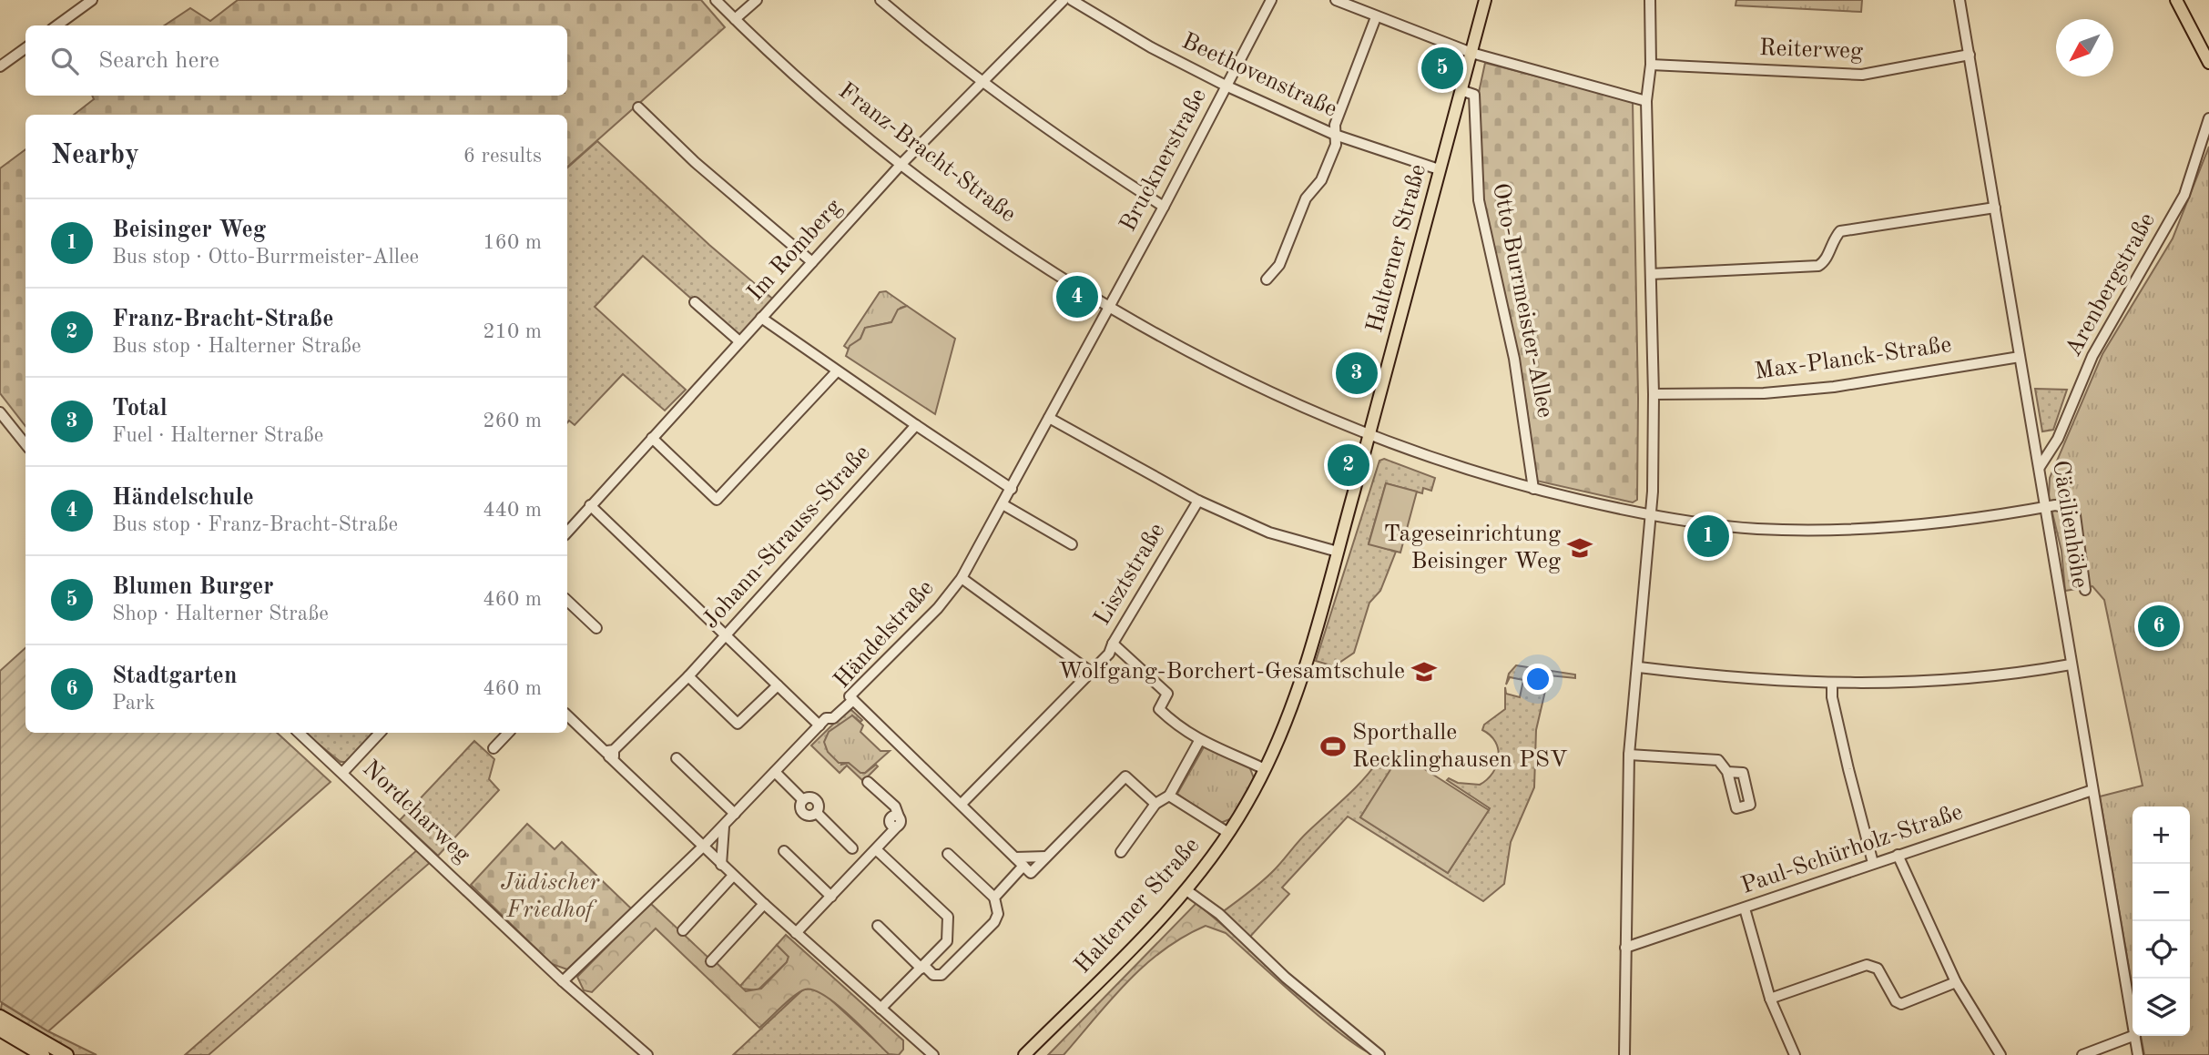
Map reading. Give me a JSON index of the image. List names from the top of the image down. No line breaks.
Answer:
{"streets":{"main road":["Halterner Straße"],"street":["Reiterweg","Beethovenstraße","Franz-Bracht-Straße","Brucknerstraße","Im Romberg","Arenbergstraße","Otto-Burrmeister-Allee","Max-Planck-Straße","Cäcilienhöhe","Johann-Strauss-Straße","Lisztstraße","Händelstraße","Nordcharweg","Paul-Schürholz-Straße"]},"crossings":[["Reiterweg","Cäcilienhöhe"],["Beethovenstraße","Brucknerstraße"],["Beethovenstraße","Halterner Straße"],["Franz-Bracht-Straße","Brucknerstraße"],["Franz-Bracht-Straße","Halterner Straße"],["Franz-Bracht-Straße","Im Romberg"],["Franz-Bracht-Straße","Händelstraße"],["Brucknerstraße","Händelstraße"],["Halterner Straße","Otto-Burrmeister-Allee"],["Arenbergstraße","Cäcilienhöhe"],["Max-Planck-Straße","Cäcilienhöhe"],["Cäcilienhöhe","Paul-Schürholz-Straße"],["Händelstraße","Nordcharweg"]],"parks":["Jüdischer Friedhof"],"places":{"school or university":["Tageseinrichtung Beisinger Weg","Wolfgang-Borchert-Gesamtschule"],"sports":["Sporthalle Recklinghausen PSV"]},"north":"bottom left","page":{"search":"Search here","pins":["5","4","3","2","1","6"],"heading":["Nearby","6 results"],"list":[{"mark":"1","name":"Beisinger Weg","note":"Bus stop · Otto-Burrmeister-Allee","value":"160 m"},{"mark":"2","name":"Franz-Bracht-Straße","note":"Bus stop · Halterner Straße","value":"210 m"},{"mark":"3","name":"Total","note":"Fuel · Halterner Straße","value":"260 m"},{"mark":"4","name":"Händelschule","note":"Bus stop · Franz-Bracht-Straße","value":"440 m"},{"mark":"5","name":"Blumen Burger","note":"Shop · Halterner Straße","value":"460 m"},{"mark":"6","name":"Stadtgarten","note":"Park","value":"460 m"}],"map_buttons":["+","−"]}}
